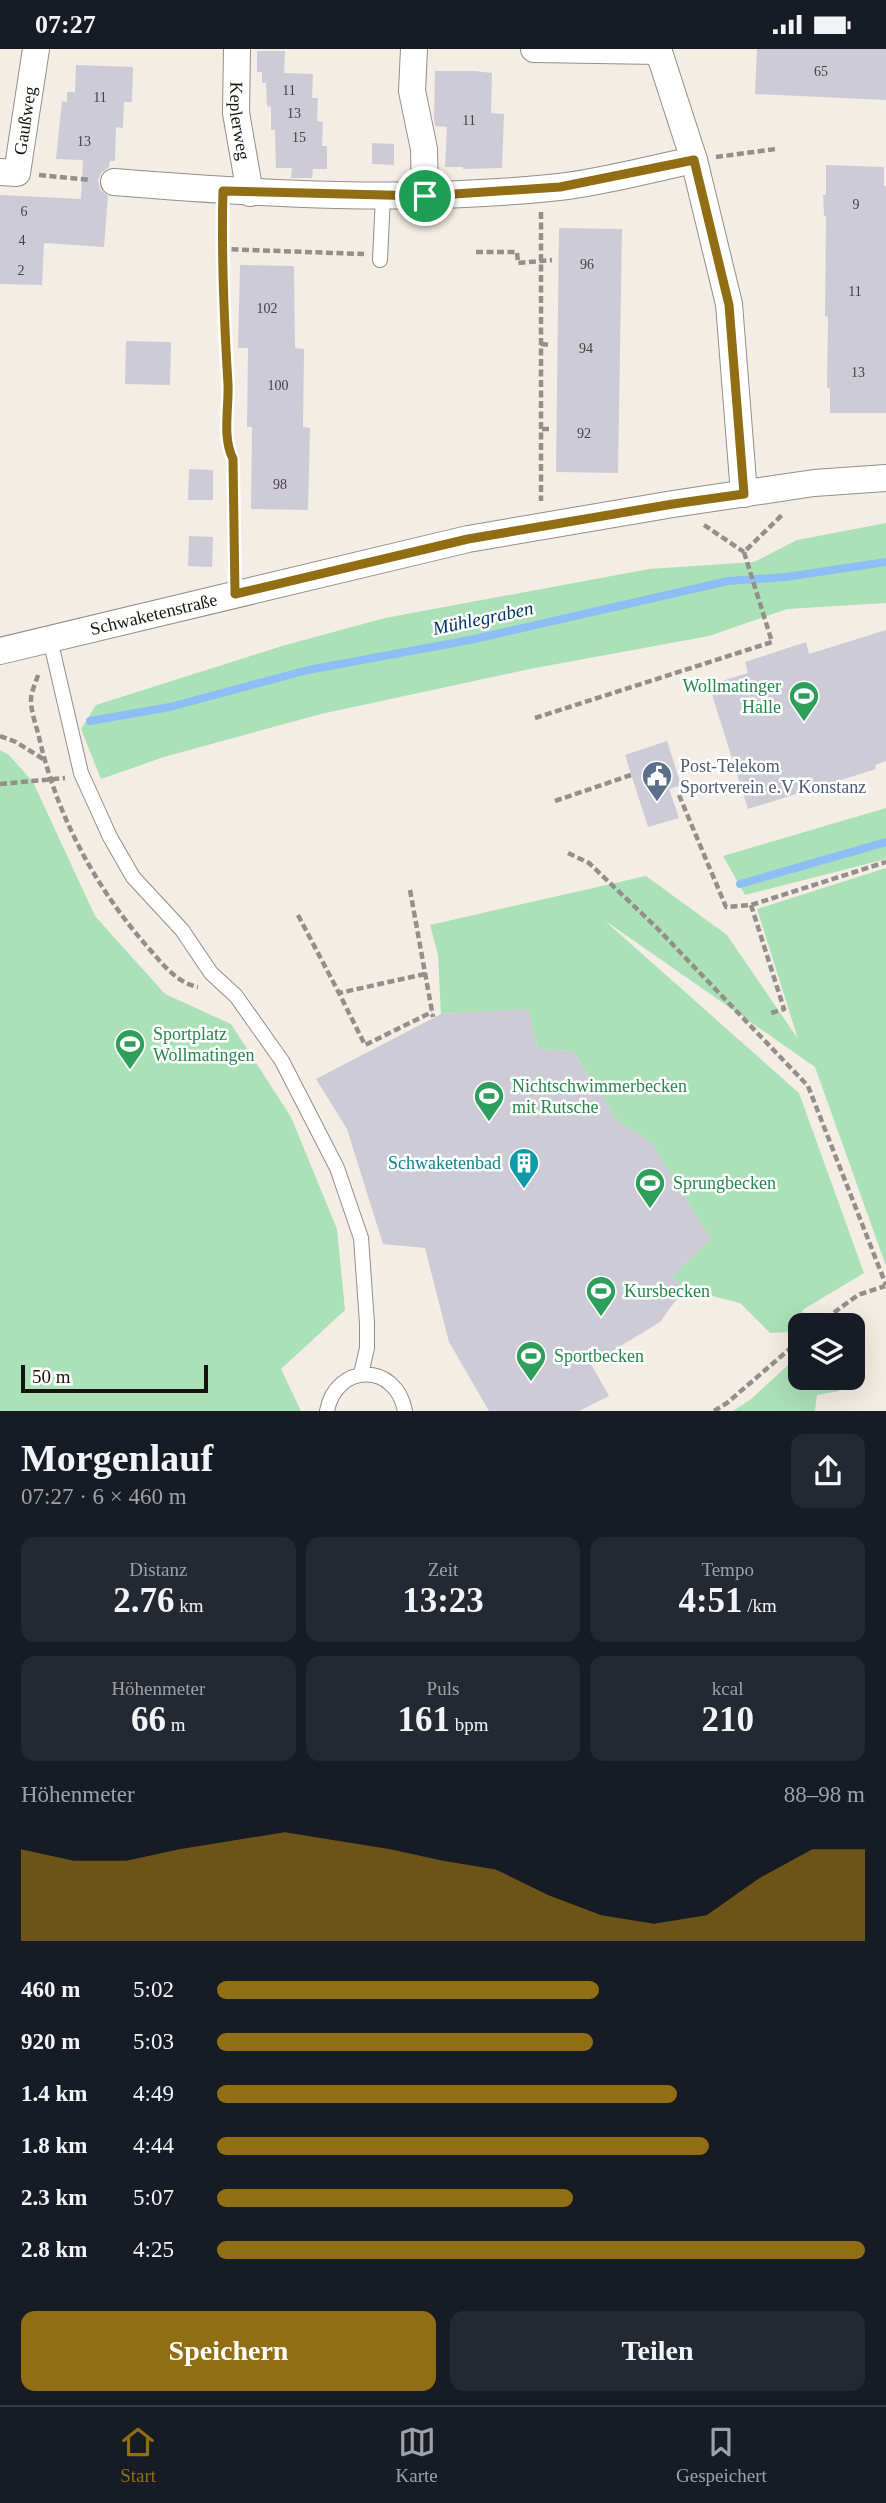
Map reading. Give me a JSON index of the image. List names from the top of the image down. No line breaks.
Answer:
{"streets":{"street":["Gaußweg","Keplerweg","Schwaketenstraße"]},"water":["Mühlegraben"],"places":{"sports":["Wollmatinger Halle","Sportplatz Wollmatingen","Nichtschwimmerbecken mit Rutsche","Sprungbecken","Kursbecken","Sportbecken"],"public building":["Post-Telekom Sportverein e.V Konstanz"],"building":["Schwaketenbad"]},"house_numbers":["65","11","11","13","11","15","13","9","6","4","96","2","11","102","94","13","100","92","98"],"scale_bar":"50 m","page":{"status":"07:27","scale":"50 m","heading":["Morgenlauf","07:27 · 6 × 460 m"],"stats":[["Distanz","2.76 km"],["Zeit","13:23"],["Tempo","4:51 /km"],["Höhenmeter","66 m"],["Puls","161 bpm"],["kcal","210"]],"chart":["Höhenmeter","88–98 m"],"list":[{"name":"460 m","note":"5:02"},{"name":"920 m","note":"5:03"},{"name":"1.4 km","note":"4:49"},{"name":"1.8 km","note":"4:44"},{"name":"2.3 km","note":"5:07"},{"name":"2.8 km","note":"4:25"}],"buttons":["Speichern","Teilen"],"tabs":["Start","Karte","Gespeichert"]}}
